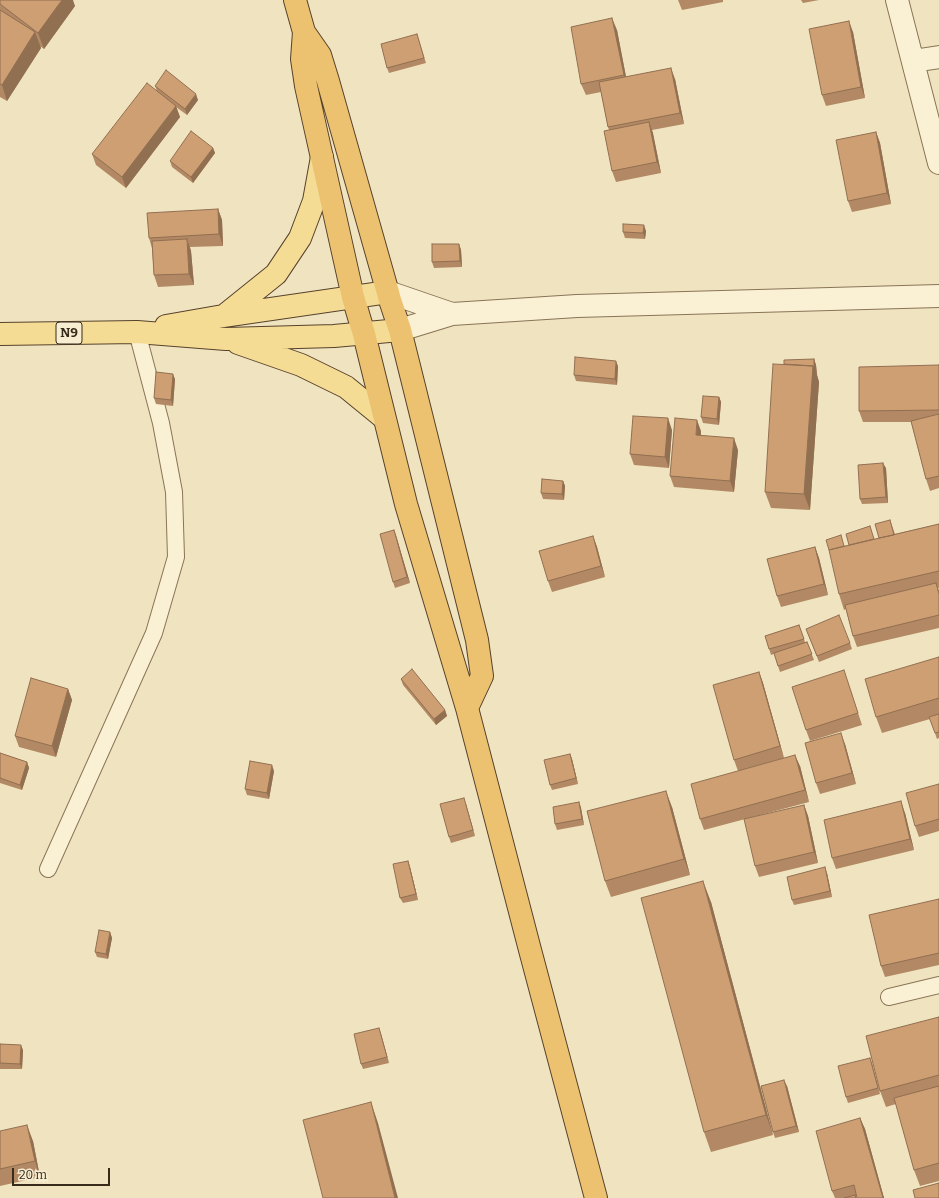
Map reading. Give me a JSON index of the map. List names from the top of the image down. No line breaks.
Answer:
{"streets":{"main road":["N9"]},"scale_bar":"20 m"}
